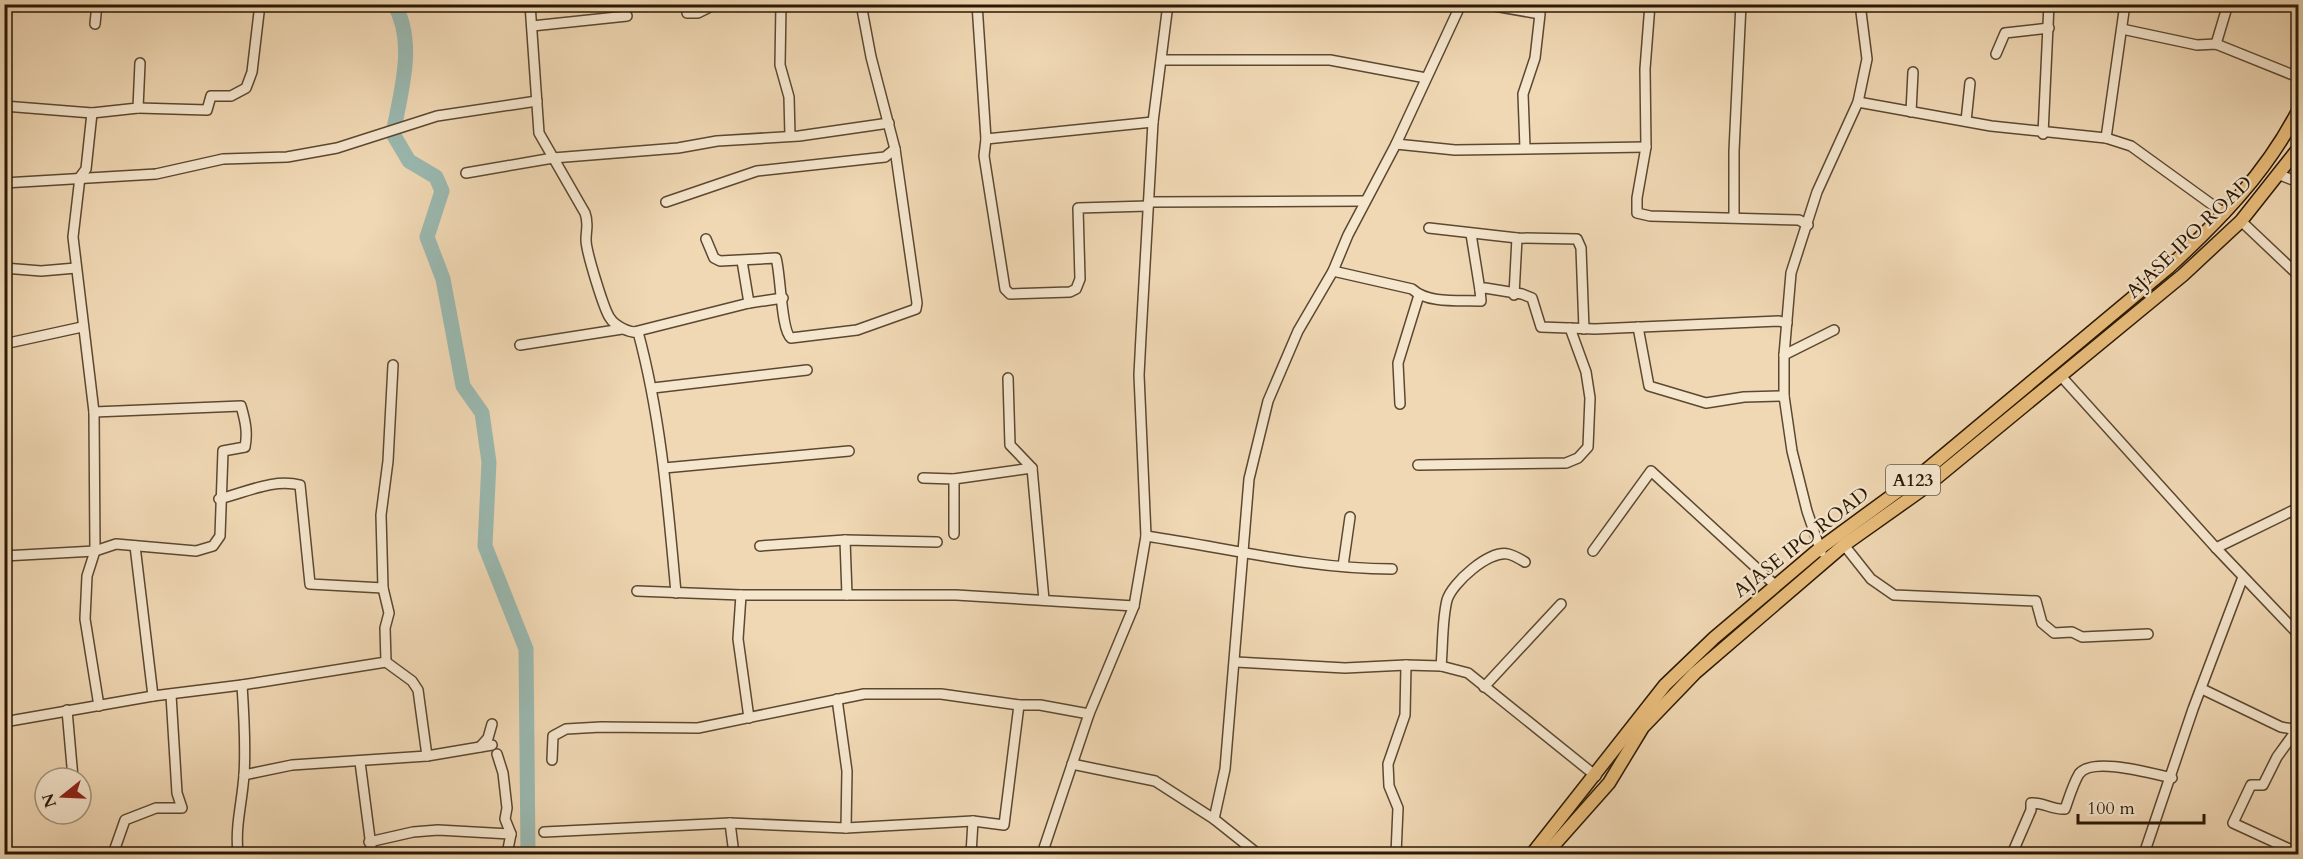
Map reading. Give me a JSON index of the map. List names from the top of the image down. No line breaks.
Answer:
{"streets":{"highway":["AJASE IPO ROAD","A123"]},"scale_bar":"100 m","north":"left"}
